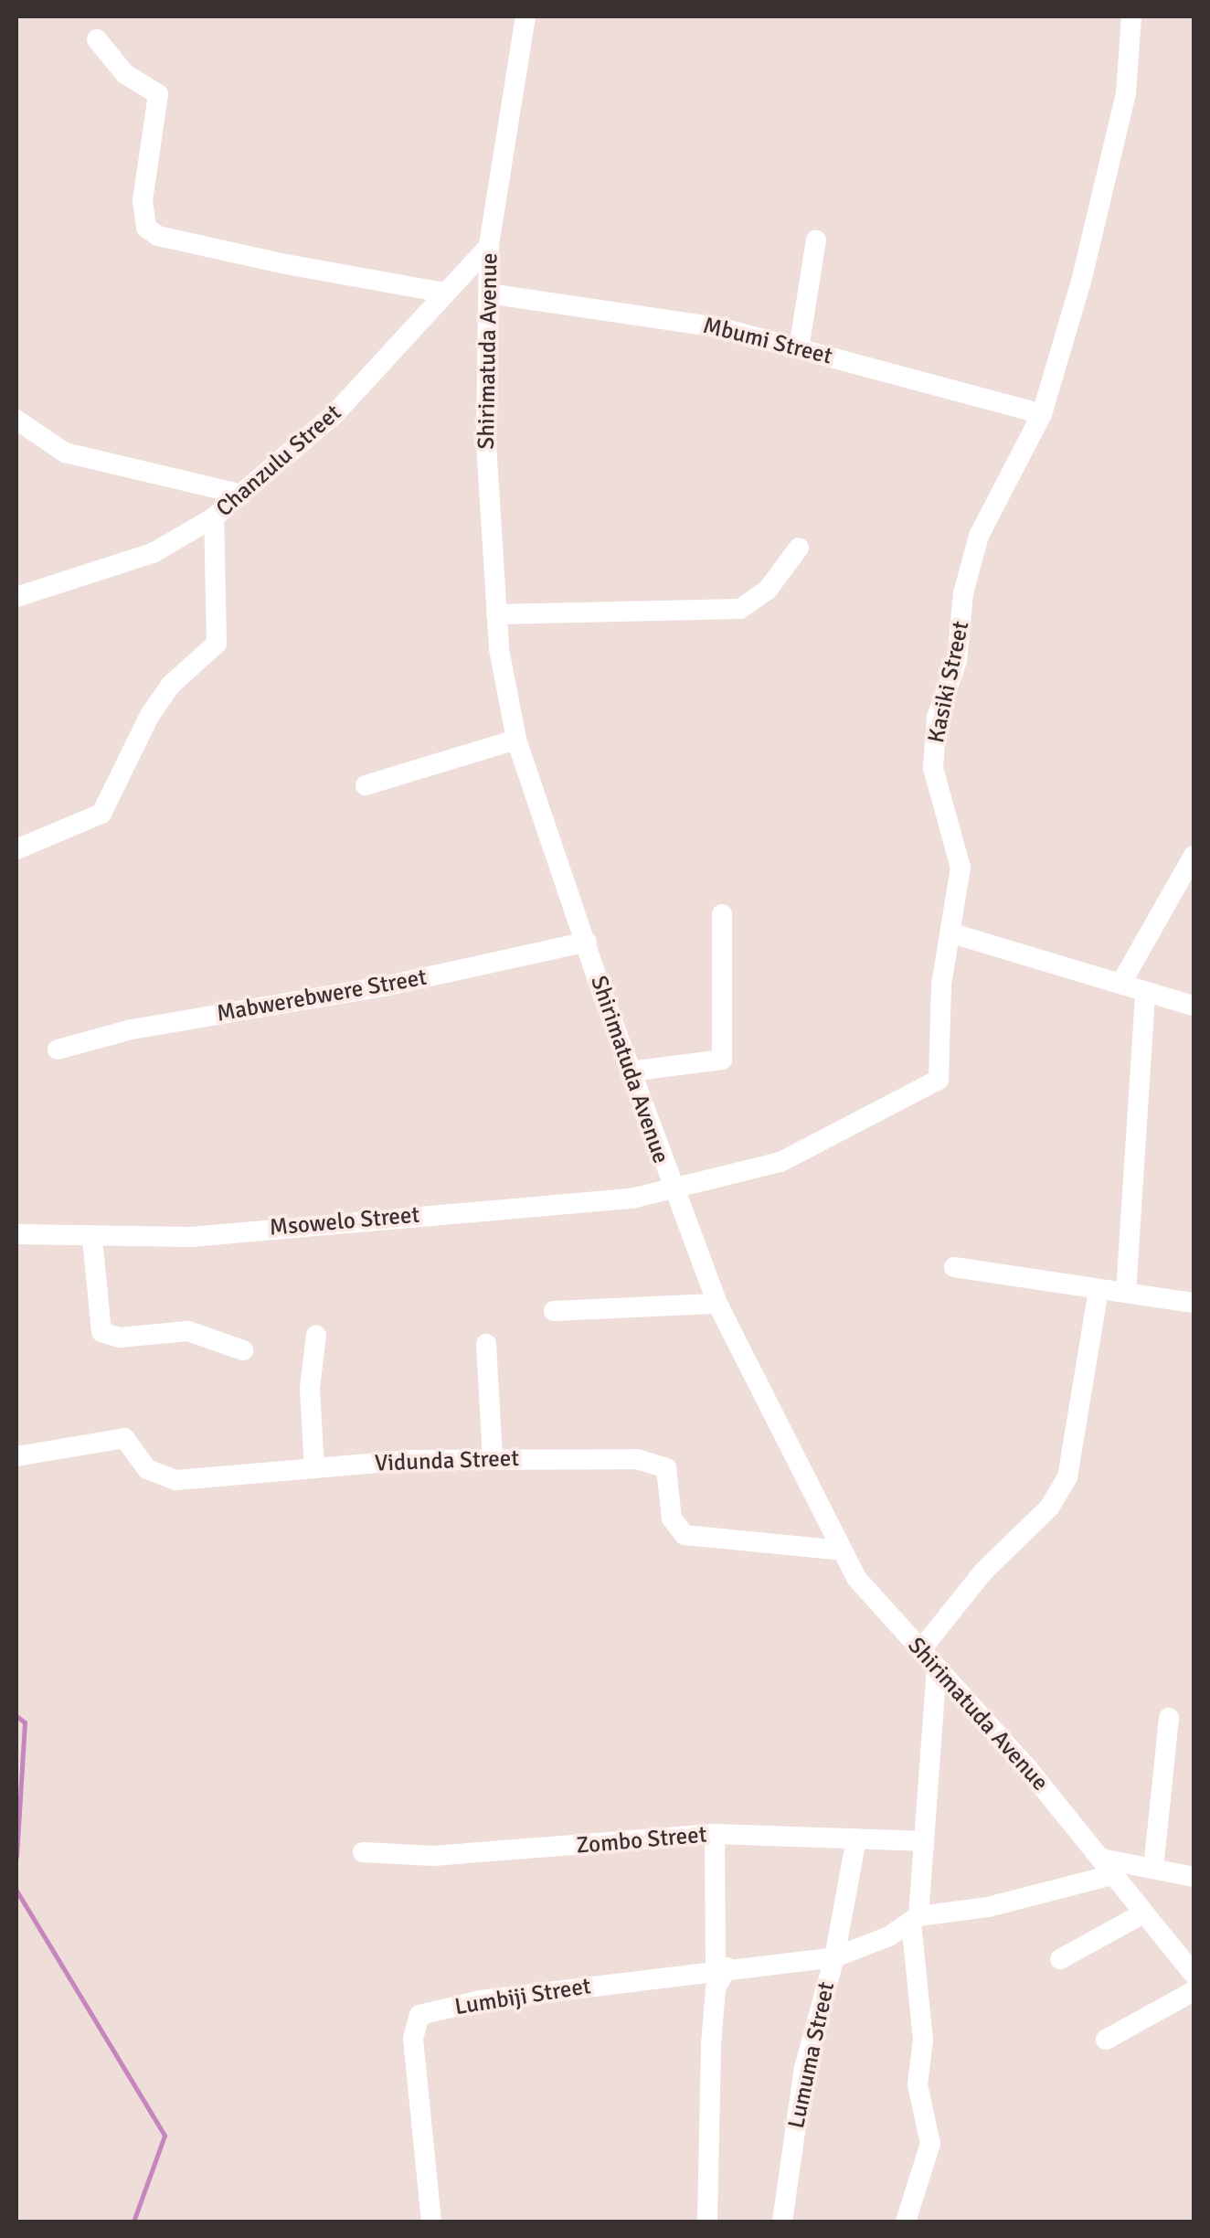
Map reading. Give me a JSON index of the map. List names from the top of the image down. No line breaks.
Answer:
{"streets":{"street":["Mbumi Street","Shirimatuda Avenue","Chanzulu Street","Kasiki Street","Mabwerebwere Street","Msowelo Street","Vidunda Street","Zombo Street","Lumbiji Street","Lumuma Street"]},"crossings":[["Mbumi Street","Shirimatuda Avenue"],["Mbumi Street","Kasiki Street"],["Shirimatuda Avenue","Chanzulu Street"],["Shirimatuda Avenue","Kasiki Street"],["Shirimatuda Avenue","Mabwerebwere Street"],["Shirimatuda Avenue","Msowelo Street"],["Shirimatuda Avenue","Vidunda Street"],["Kasiki Street","Msowelo Street"],["Lumbiji Street","Lumuma Street"]]}
